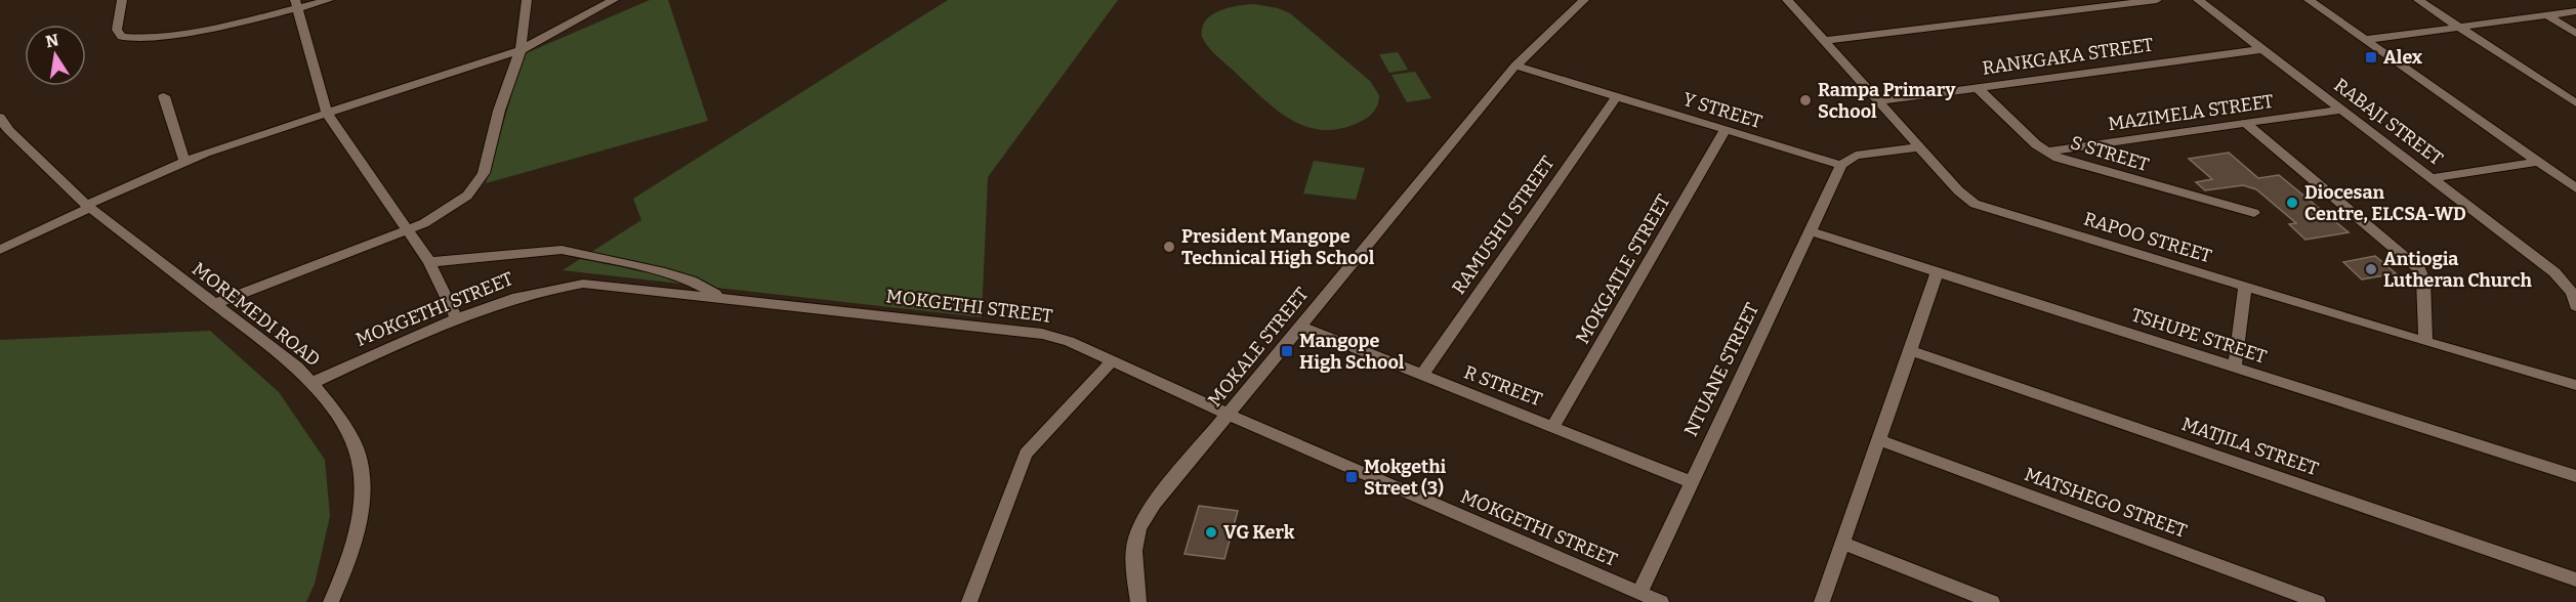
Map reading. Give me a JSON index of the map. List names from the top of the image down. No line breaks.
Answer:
{"streets":{"street":["RANKGAKA STREET","Y STREET","MAZIMELA STREET","RABAJI STREET","S STREET","RAMUSHU STREET","RAPOO STREET","MOKGATLE STREET","MOKGETHI STREET","MOREMEDI ROAD","TSHUPE STREET","MOKALE STREET","NTUANE STREET","R STREET","MATJILA STREET","MATSHEGO STREET"]},"crossings":[["RANKGAKA STREET","RABAJI STREET"],["RANKGAKA STREET","S STREET"],["RANKGAKA STREET","RAPOO STREET"],["Y STREET","RAMUSHU STREET"],["Y STREET","MOKGATLE STREET"],["Y STREET","MOKALE STREET"],["Y STREET","NTUANE STREET"],["MAZIMELA STREET","RABAJI STREET"],["MAZIMELA STREET","S STREET"],["RAMUSHU STREET","R STREET"],["MOKGATLE STREET","R STREET"],["MOKGETHI STREET","MOREMEDI ROAD"],["MOKGETHI STREET","MOKALE STREET"],["MOKGETHI STREET","NTUANE STREET"],["TSHUPE STREET","NTUANE STREET"],["MOKALE STREET","R STREET"],["NTUANE STREET","R STREET"]],"places":{"transit":["Alex","Mangope High School","Mokgethi Street (3)"],"other":["Rampa Primary School","Diocesan Centre, ELCSA-WD","President Mangope Technical High School","Antiogia Lutheran Church","VG Kerk"]},"north":"top"}
